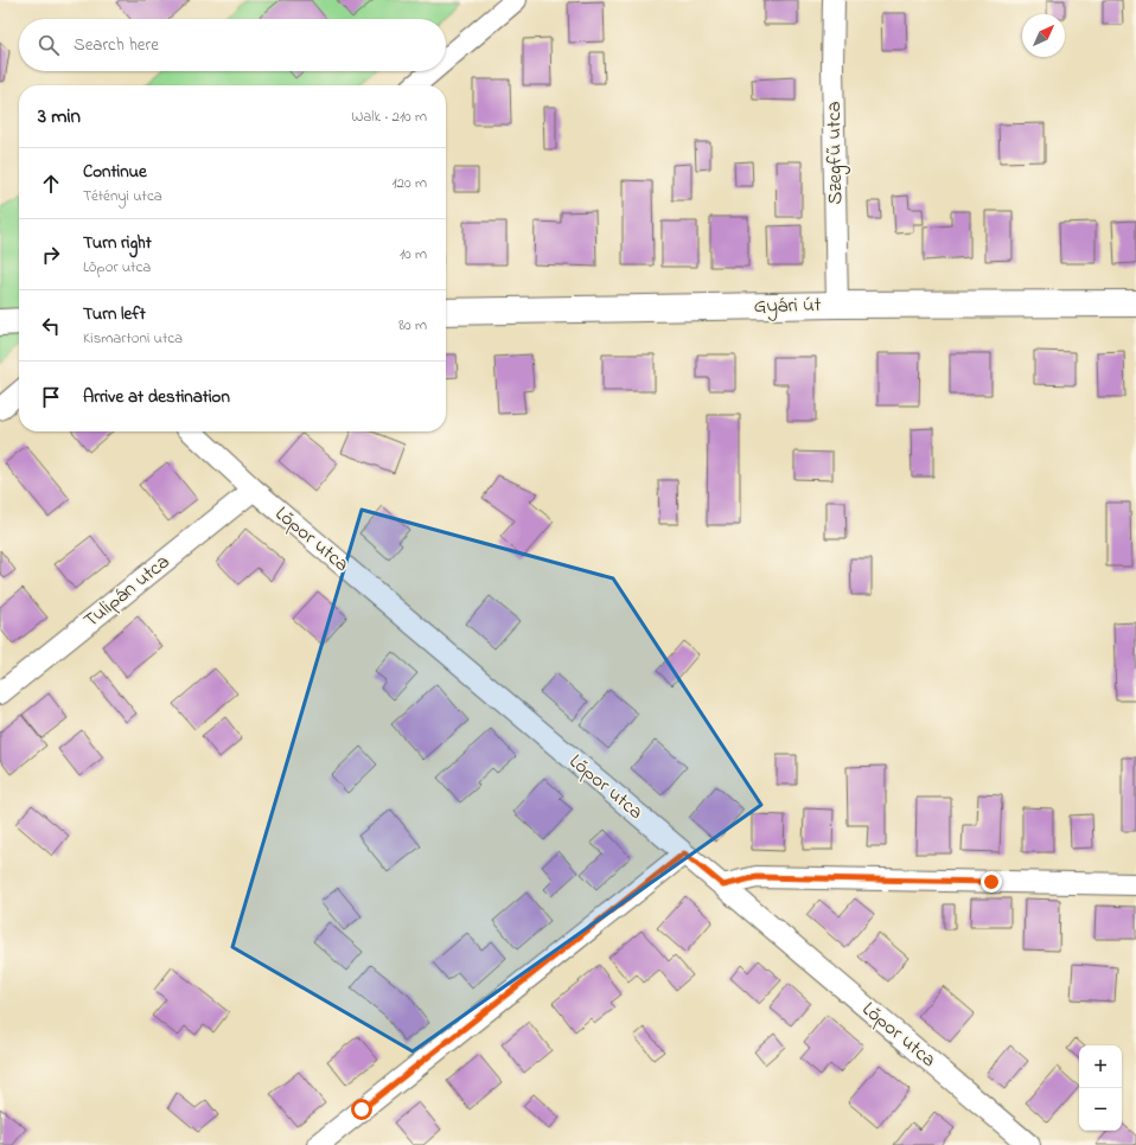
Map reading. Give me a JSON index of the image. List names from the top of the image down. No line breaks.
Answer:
{"streets":{"street":["Szegfű utca","Gyári út","Lőpor utca","Tulipán utca"]},"crossings":[["Szegfű utca","Gyári út"],["Lőpor utca","Tulipán utca"]],"north":"top right","page":{"search":"Search here","heading":["3 min","Walk · 210 m"],"list":[["Continue","Tétényi utca","120 m"],["Turn right","Lőpor utca","10 m"],["Turn left","Kismartoni utca","80 m"],"Arrive at destination"],"map_buttons":["+","−"]}}
